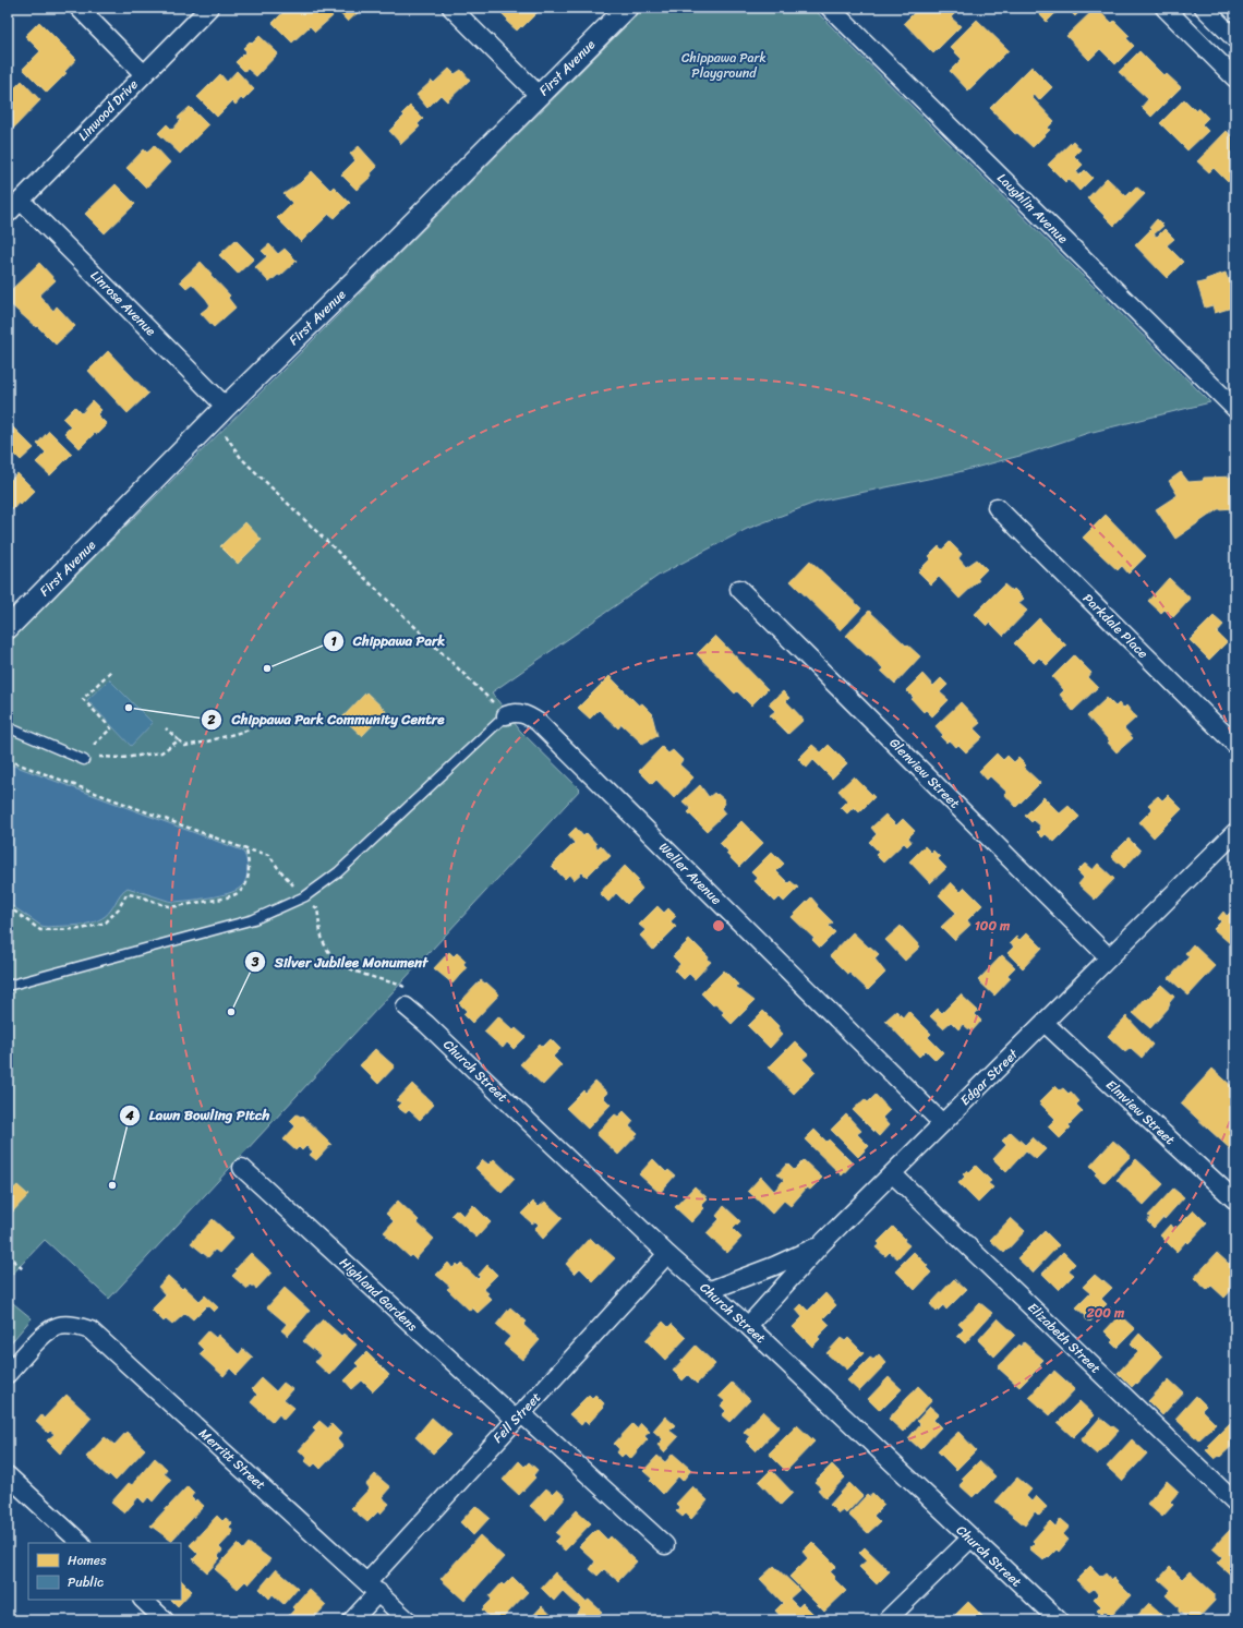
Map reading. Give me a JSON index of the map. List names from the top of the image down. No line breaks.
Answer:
{"streets":{"street":["First Avenue","Linwood Drive","Laughlin Avenue","Linrose Avenue","Parkdale Place","Glenview Street","Weller Avenue","Church Street","Edgar Street","Elmview Street","Highland Gardens","Elizabeth Street","Fell Street","Merritt Street"]},"crossings":[["First Avenue","Linrose Avenue"],["Linwood Drive","Linrose Avenue"],["Glenview Street","Edgar Street"],["Weller Avenue","Edgar Street"],["Church Street","Edgar Street"],["Church Street","Fell Street"],["Edgar Street","Elmview Street"],["Edgar Street","Elizabeth Street"],["Highland Gardens","Fell Street"],["Fell Street","Merritt Street"]],"parks":["Chippawa Park Playground"],"places":["Chippawa Park","Chippawa Park Community Centre","Silver Jubilee Monument","Lawn Bowling Pitch"],"legend":["Homes","Public"],"rings":["100 m","200 m"]}
